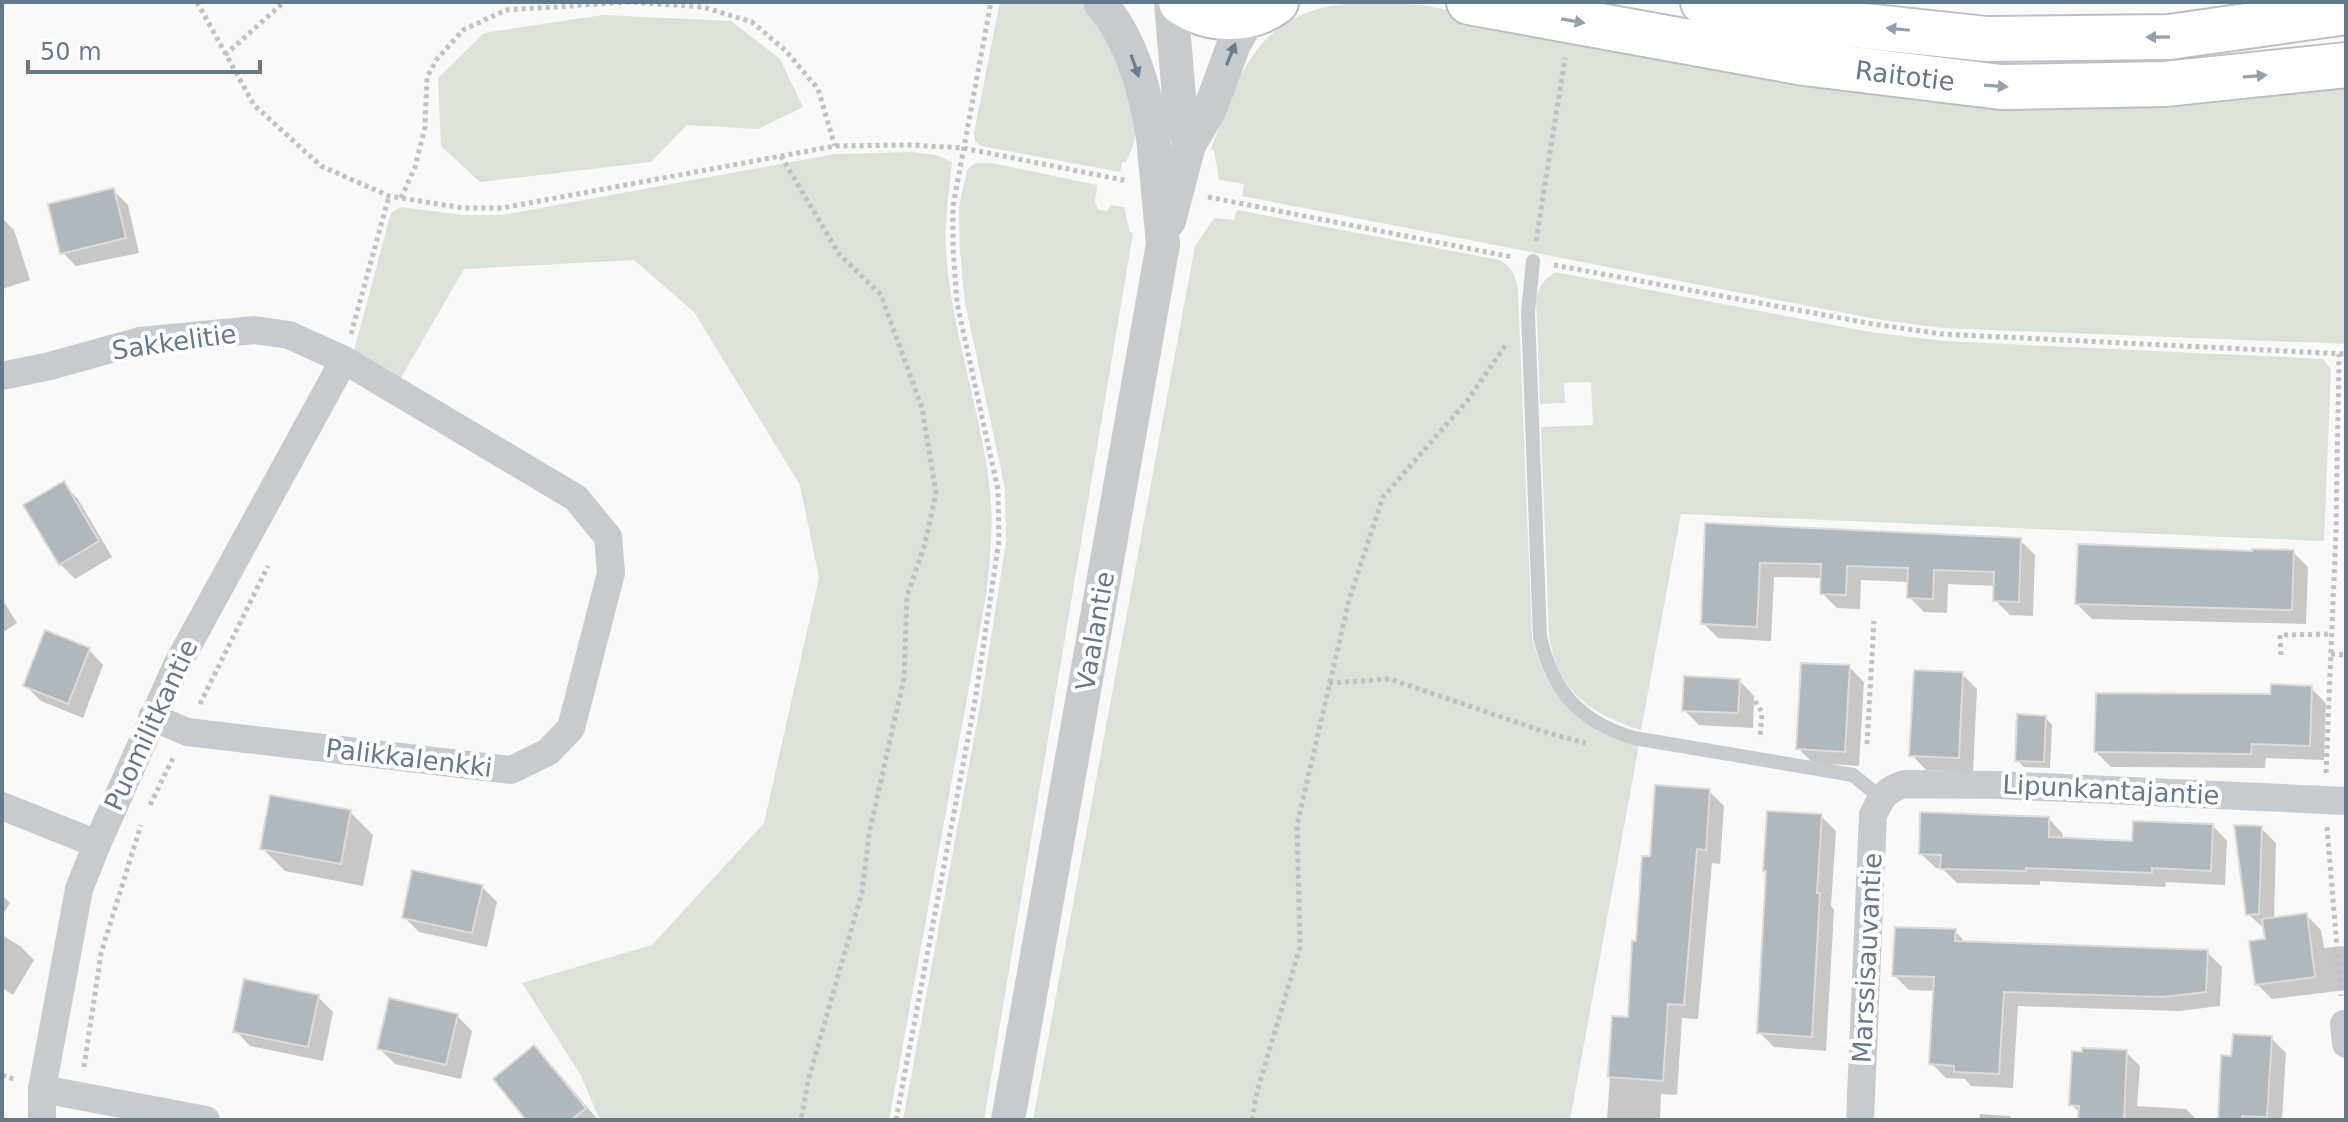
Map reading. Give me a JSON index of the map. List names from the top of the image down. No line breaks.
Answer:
{"streets":{"main road":["Raitotie"],"street":["Sakkelitie","Vaalantie","Puomilitkantie","Palikkalenkki","Lipunkantajantie","Marssisauvantie"]},"crossings":[["Sakkelitie","Puomilitkantie"],["Sakkelitie","Palikkalenkki"],["Puomilitkantie","Palikkalenkki"],["Lipunkantajantie","Marssisauvantie"]],"scale_bar":"50 m"}
